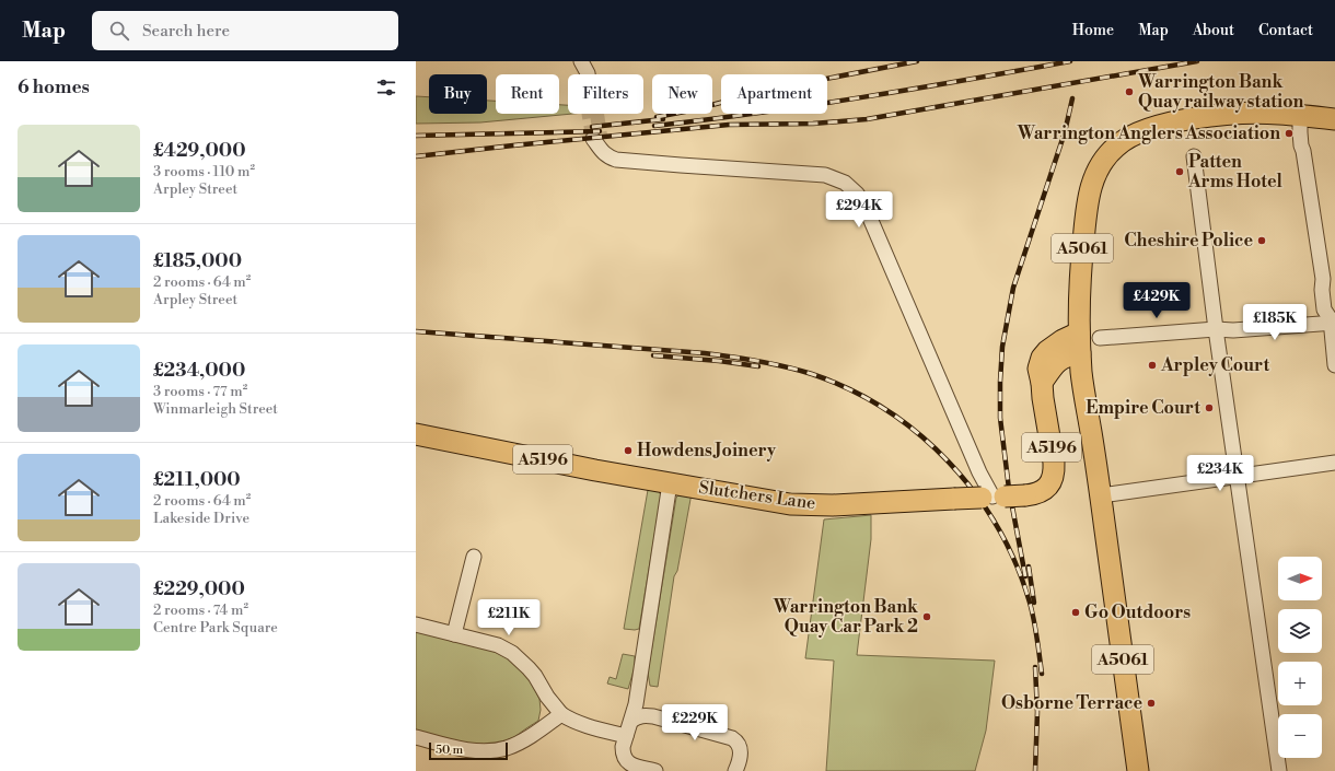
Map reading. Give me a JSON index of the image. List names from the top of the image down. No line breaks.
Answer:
{"streets":{"highway":["A5061","A5196","Slutchers Lane"]},"crossings":[["A5061","Slutchers Lane"]],"places":["Warrington Bank Quay railway station","Warrington Anglers Association","Patten Arms Hotel","Cheshire Police","Arpley Court","Empire Court","Howdens Joinery","Go Outdoors","Warrington Bank Quay Car Park 2","Osborne Terrace"],"scale_bar":"50 m","north":"right","page":{"header":"Map","search":"Search here","nav":["Home","Map","About","Contact"],"heading":"6 homes","chip":["Buy","Rent","Filters","New","Apartment"],"list":[{"name":"£429,000","note":"3 rooms · 110 m² · Arpley Street"},{"name":"£185,000","note":"2 rooms · 64 m² · Arpley Street"},{"name":"£234,000","note":"3 rooms · 77 m² · Winmarleigh Street"},{"name":"£211,000","note":"2 rooms · 64 m² · Lakeside Drive"},{"name":"£229,000","note":"2 rooms · 74 m² · Centre Park Square"}],"price":["£294K","£429K","£185K","£234K","£211K","£229K"],"map_buttons":["+","−"],"scale":"50 m"}}
